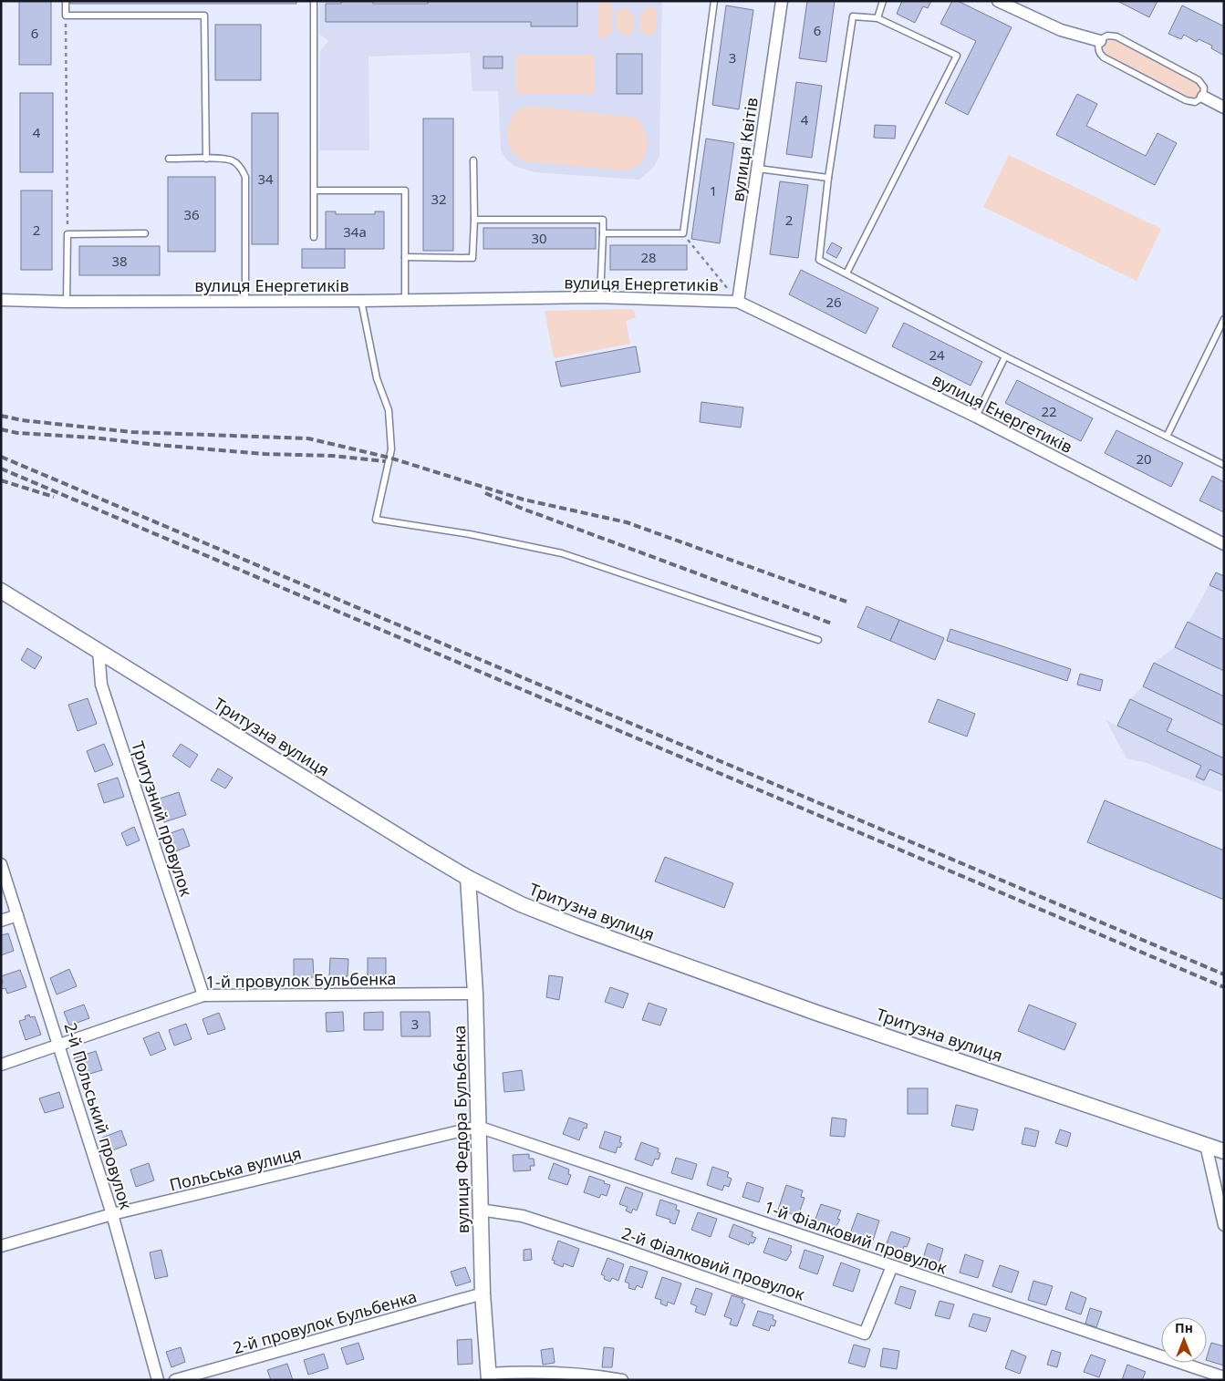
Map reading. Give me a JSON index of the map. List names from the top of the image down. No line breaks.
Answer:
{"streets":{"street":["вулиця Квітів","вулиця Енергетиків","Тритузна вулиця","Тритузний провулок","1-й провулок Бульбенка","2-й Польський провулок","вулиця Федора Бульбенка","Польська вулиця","1-й Фіалковий провулок","2-й Фіалковий провулок","2-й провулок Бульбенка"]},"crossings":[["вулиця Квітів","вулиця Енергетиків"],["Тритузна вулиця","Тритузний провулок"],["Тритузна вулиця","вулиця Федора Бульбенка"],["Тритузний провулок","1-й провулок Бульбенка"],["1-й провулок Бульбенка","2-й Польський провулок"],["1-й провулок Бульбенка","вулиця Федора Бульбенка"],["2-й Польський провулок","Польська вулиця"],["вулиця Федора Бульбенка","Польська вулиця"],["вулиця Федора Бульбенка","1-й Фіалковий провулок"],["вулиця Федора Бульбенка","2-й Фіалковий провулок"],["вулиця Федора Бульбенка","2-й провулок Бульбенка"],["Польська вулиця","1-й Фіалковий провулок"],["1-й Фіалковий провулок","2-й Фіалковий провулок"]],"house_numbers":["6","6","3","4","4","34","1","32","36","2","2","34а","30","28","38","26","24","22","20","3"],"north":"top"}
